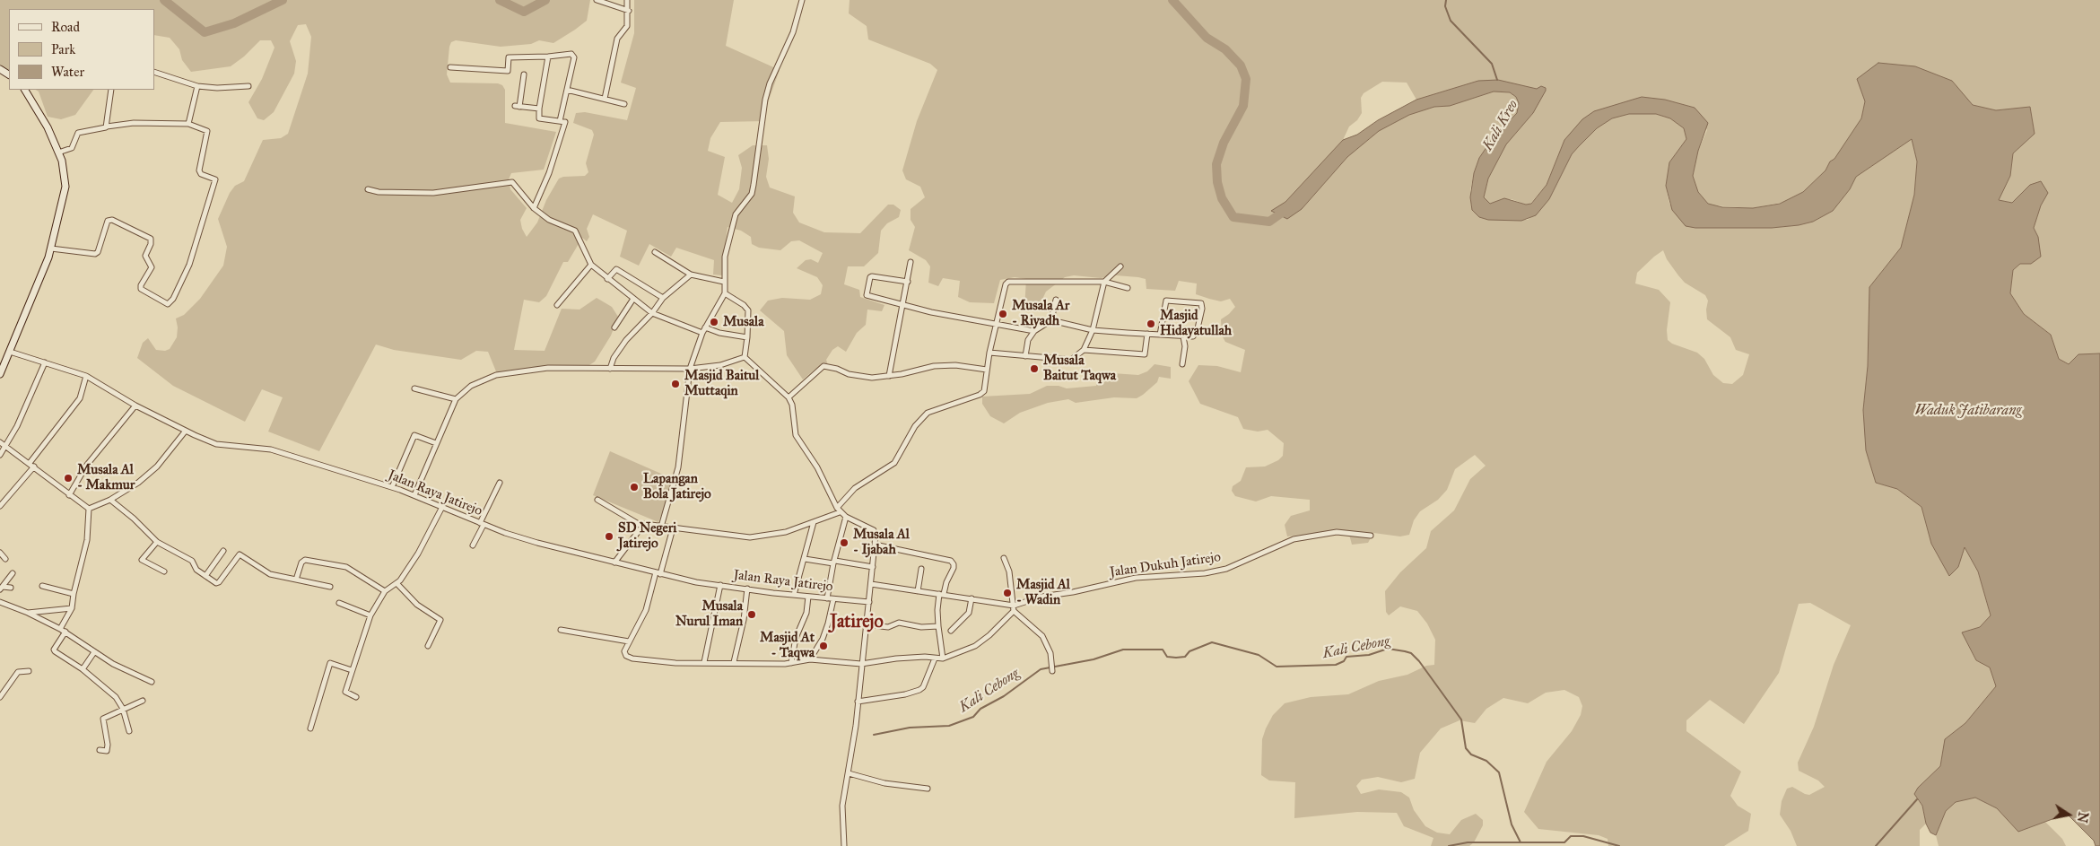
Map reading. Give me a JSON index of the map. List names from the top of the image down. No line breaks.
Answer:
{"streets":{"street":["Jalan Raya Jatirejo","Jalan Dukuh Jatirejo"]},"districts":["Jatirejo"],"water":["Kali Kreo","Waduk Jatibarang","Kali Cebong"],"places":["Musala Ar - Riyadh","Musala","Masjid Hidayatullah","Musala Baitut Taqwa","Masjid Baitul Muttaqin","Musala Al - Makmur","Lapangan Bola Jatirejo","SD Negeri Jatirejo","Musala Al - Ijabah","Masjid Al - Wadin","Musala Nurul Iman","Masjid At - Taqwa"],"legend":["Road","Park","Water"],"north":"right"}
